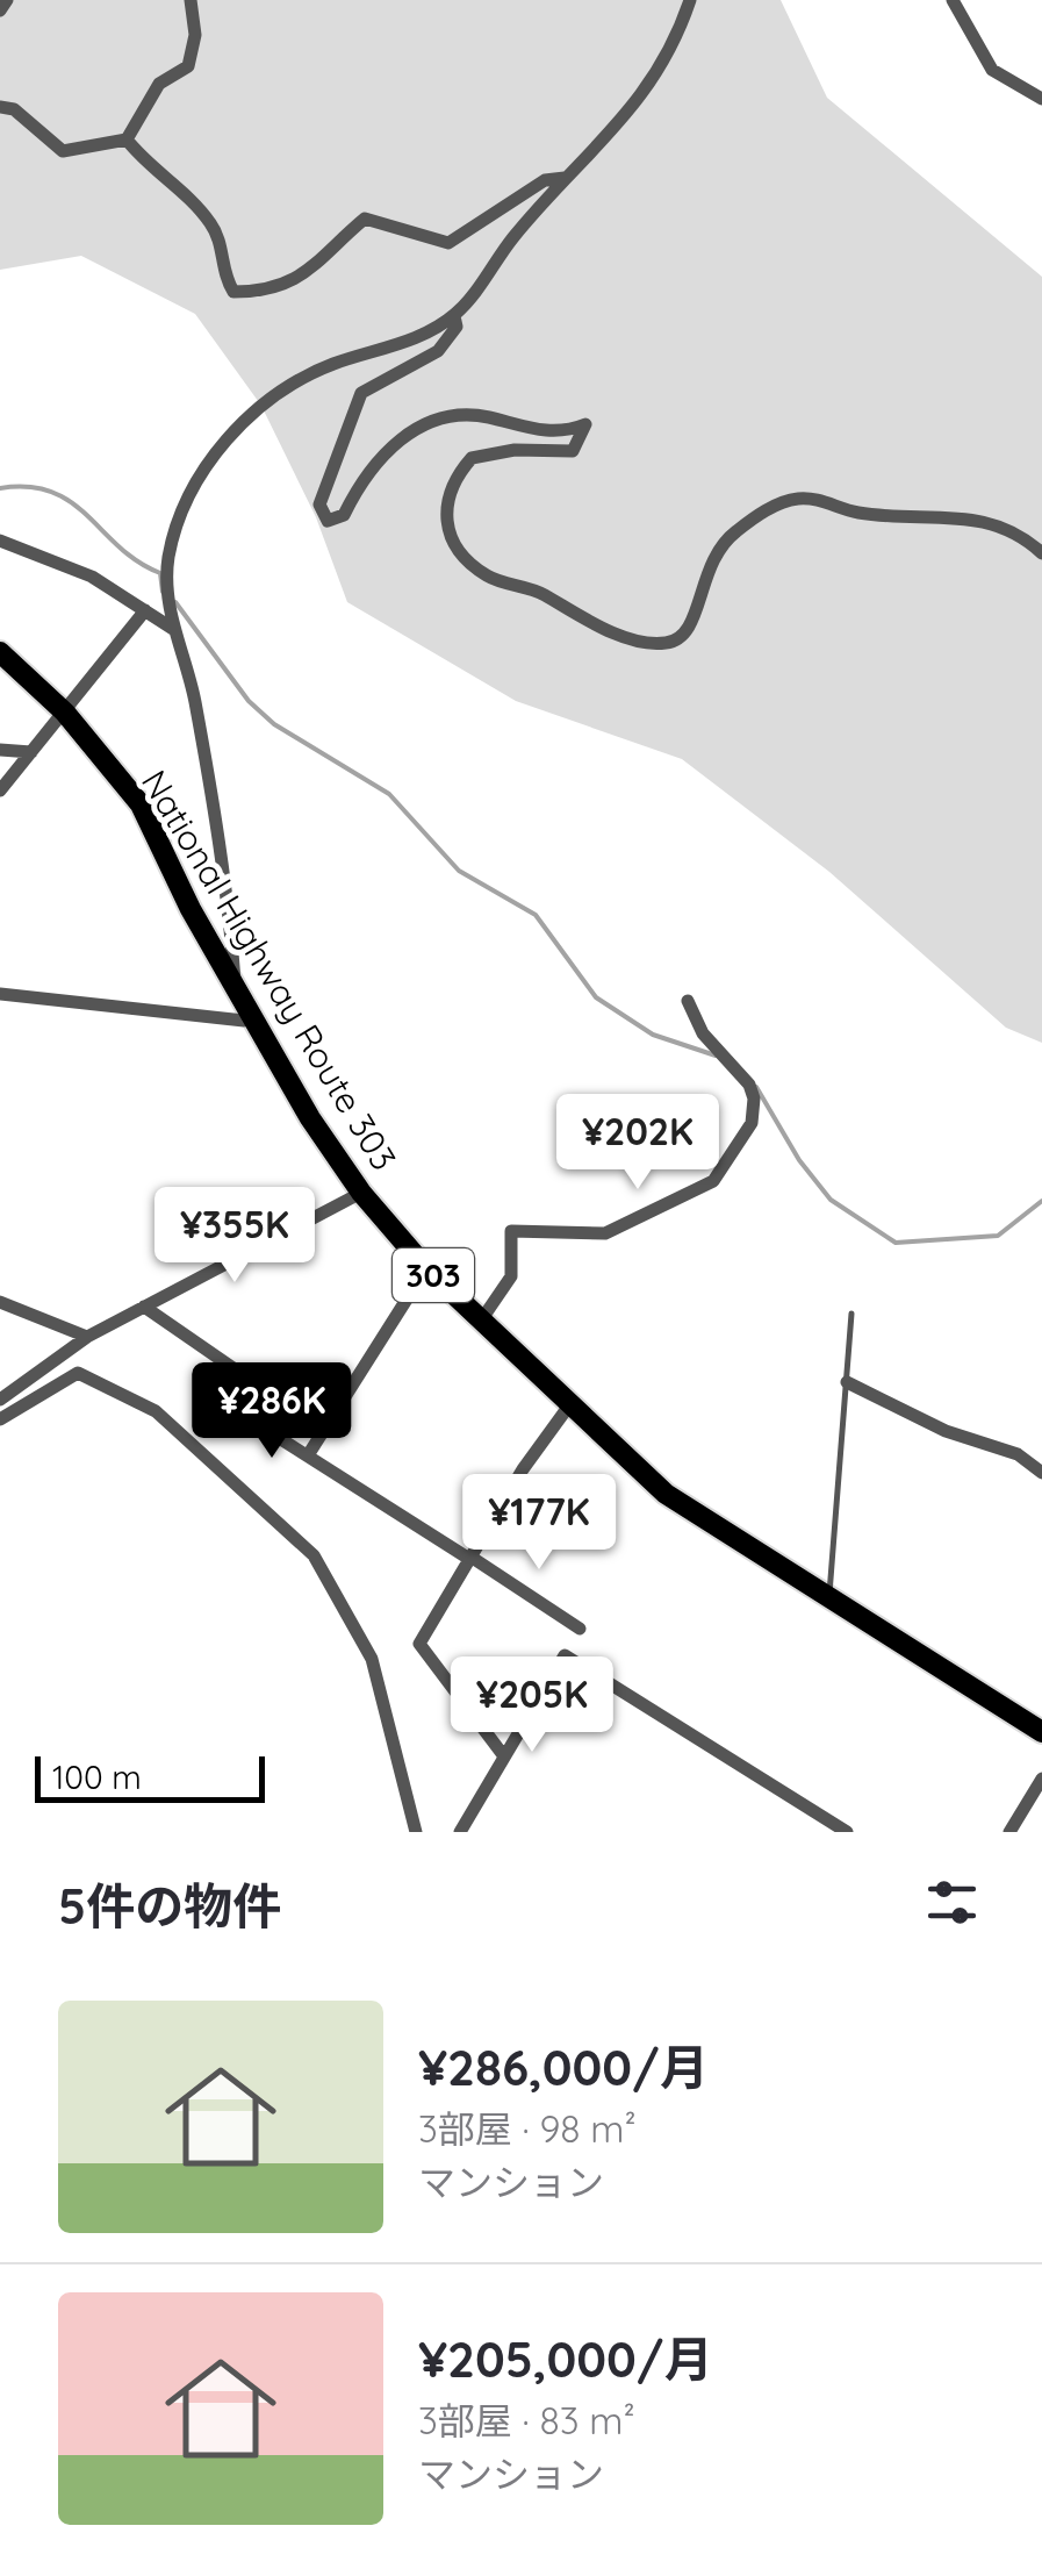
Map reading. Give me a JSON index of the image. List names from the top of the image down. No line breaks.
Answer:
{"streets":{"highway":["National Highway Route 303","303"]},"scale_bar":"100 m","page":{"price":["¥202K","¥355K","¥286K","¥177K","¥205K"],"scale":"100 m","heading":"5件の物件","list":[{"name":"¥286,000/月","note":"3部屋 · 98 m² · マンション"},{"name":"¥205,000/月","note":"3部屋 · 83 m² · マンション"}]}}
